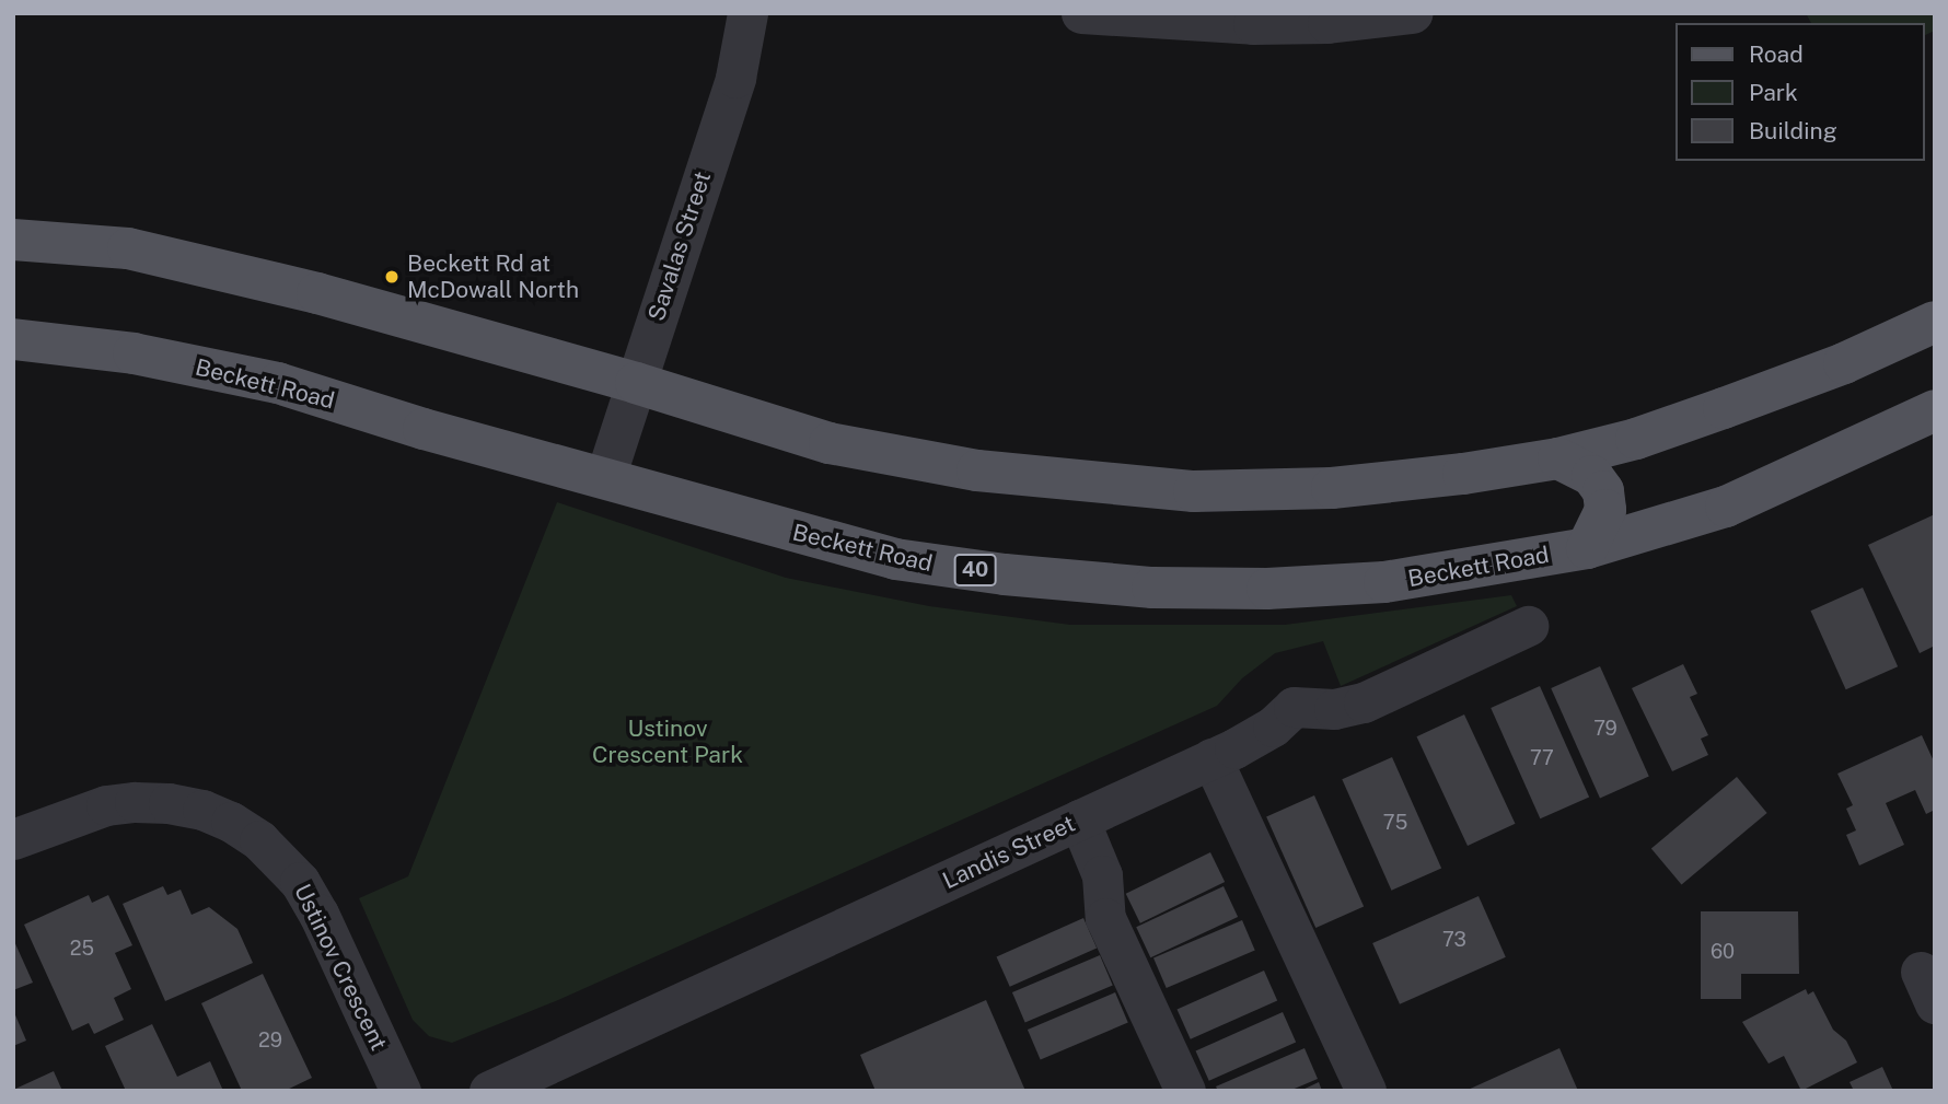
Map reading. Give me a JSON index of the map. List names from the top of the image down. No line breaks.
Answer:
{"streets":{"main road":["Beckett Road","40"],"street":["Savalas Street","Landis Street","Ustinov Crescent"]},"crossings":[["Savalas Street","Beckett Road"]],"parks":["Ustinov Crescent Park"],"places":["Beckett Rd at McDowall North"],"house_numbers":["79","77","75","73","25","60","29"],"legend":["Road","Park","Building"]}
